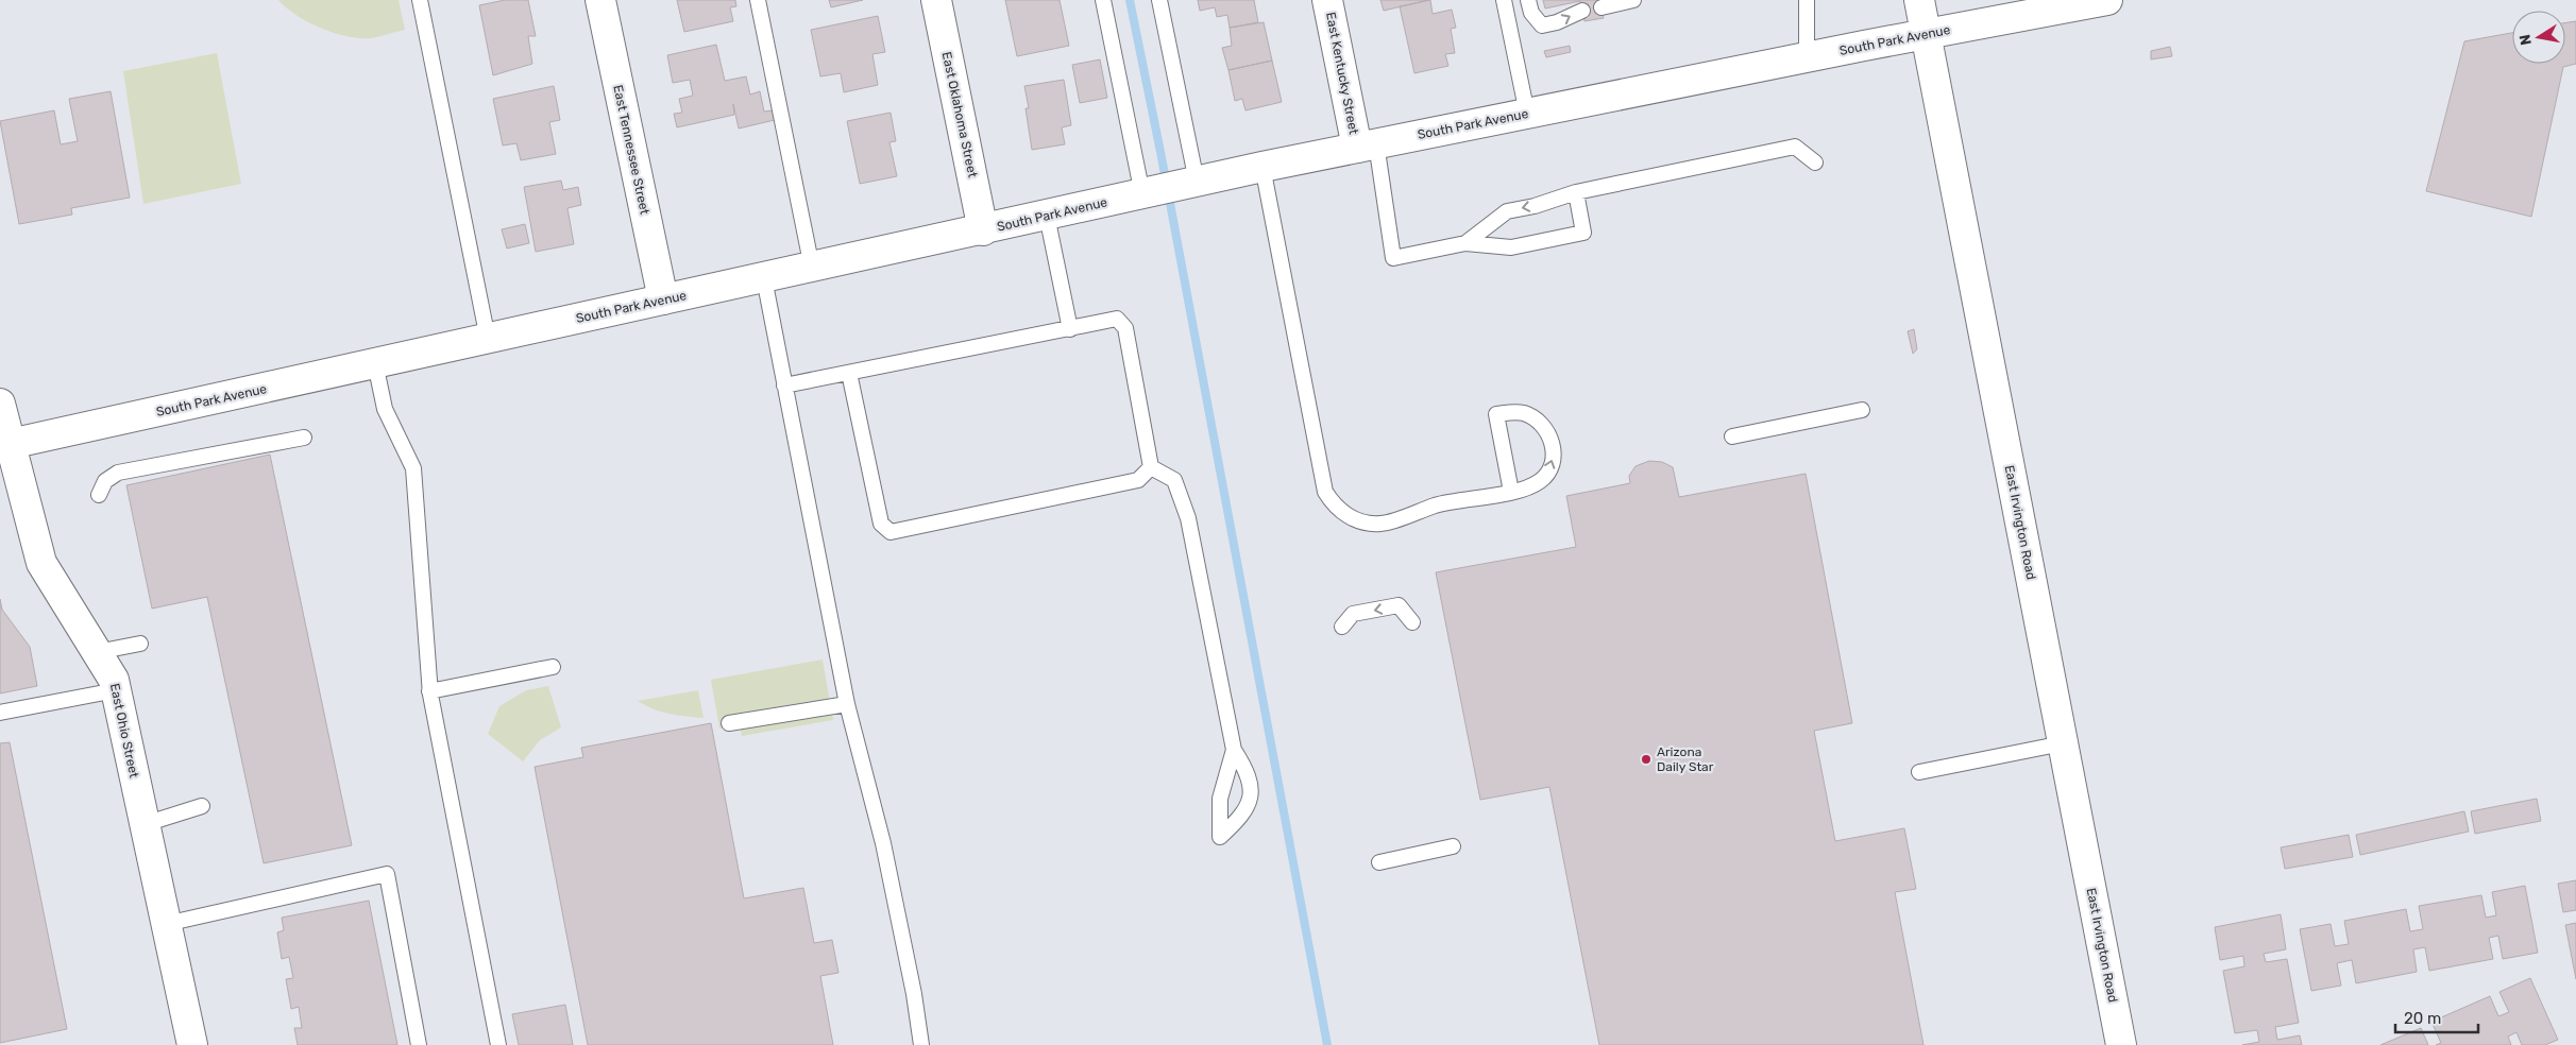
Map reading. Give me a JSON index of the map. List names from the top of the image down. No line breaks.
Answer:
{"streets":{"main road":["South Park Avenue","East Kentucky Street","East Oklahoma Street","East Tennessee Street","East Irvington Road","East Ohio Street"]},"crossings":[["South Park Avenue","East Kentucky Street"],["South Park Avenue","East Oklahoma Street"],["South Park Avenue","East Tennessee Street"],["South Park Avenue","East Irvington Road"],["South Park Avenue","East Ohio Street"]],"places":["Arizona Daily Star"],"scale_bar":"20 m","north":"left"}
